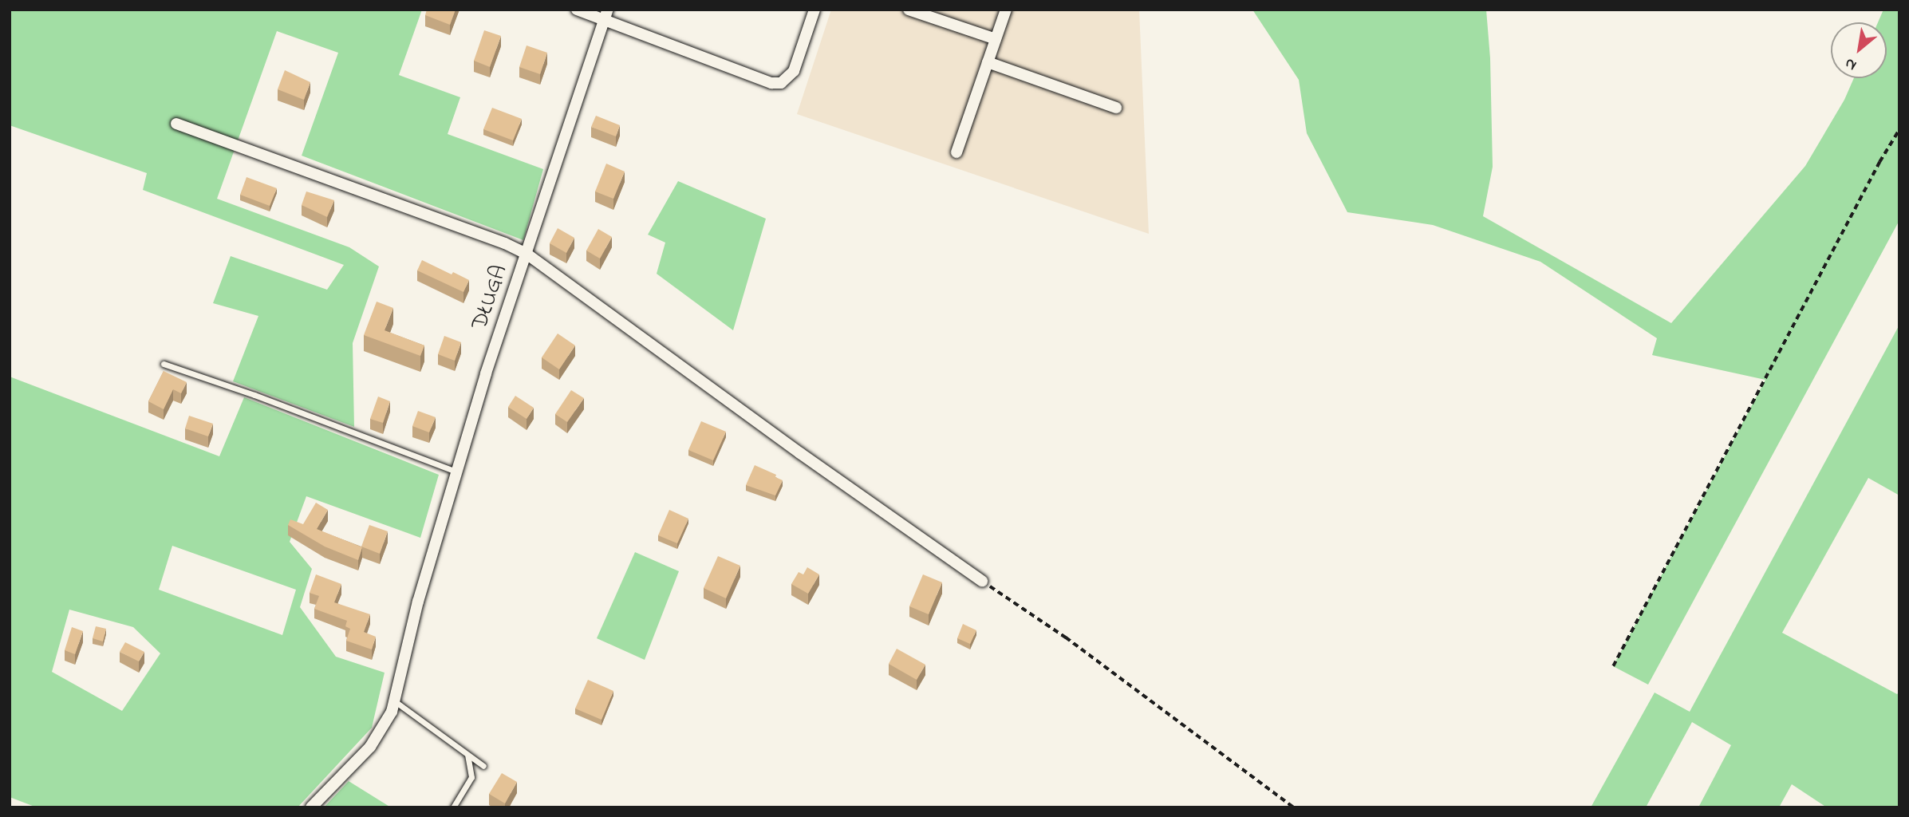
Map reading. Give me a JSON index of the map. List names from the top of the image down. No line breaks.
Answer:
{"streets":{"street":["DŁUGA"]},"north":"bottom left"}
